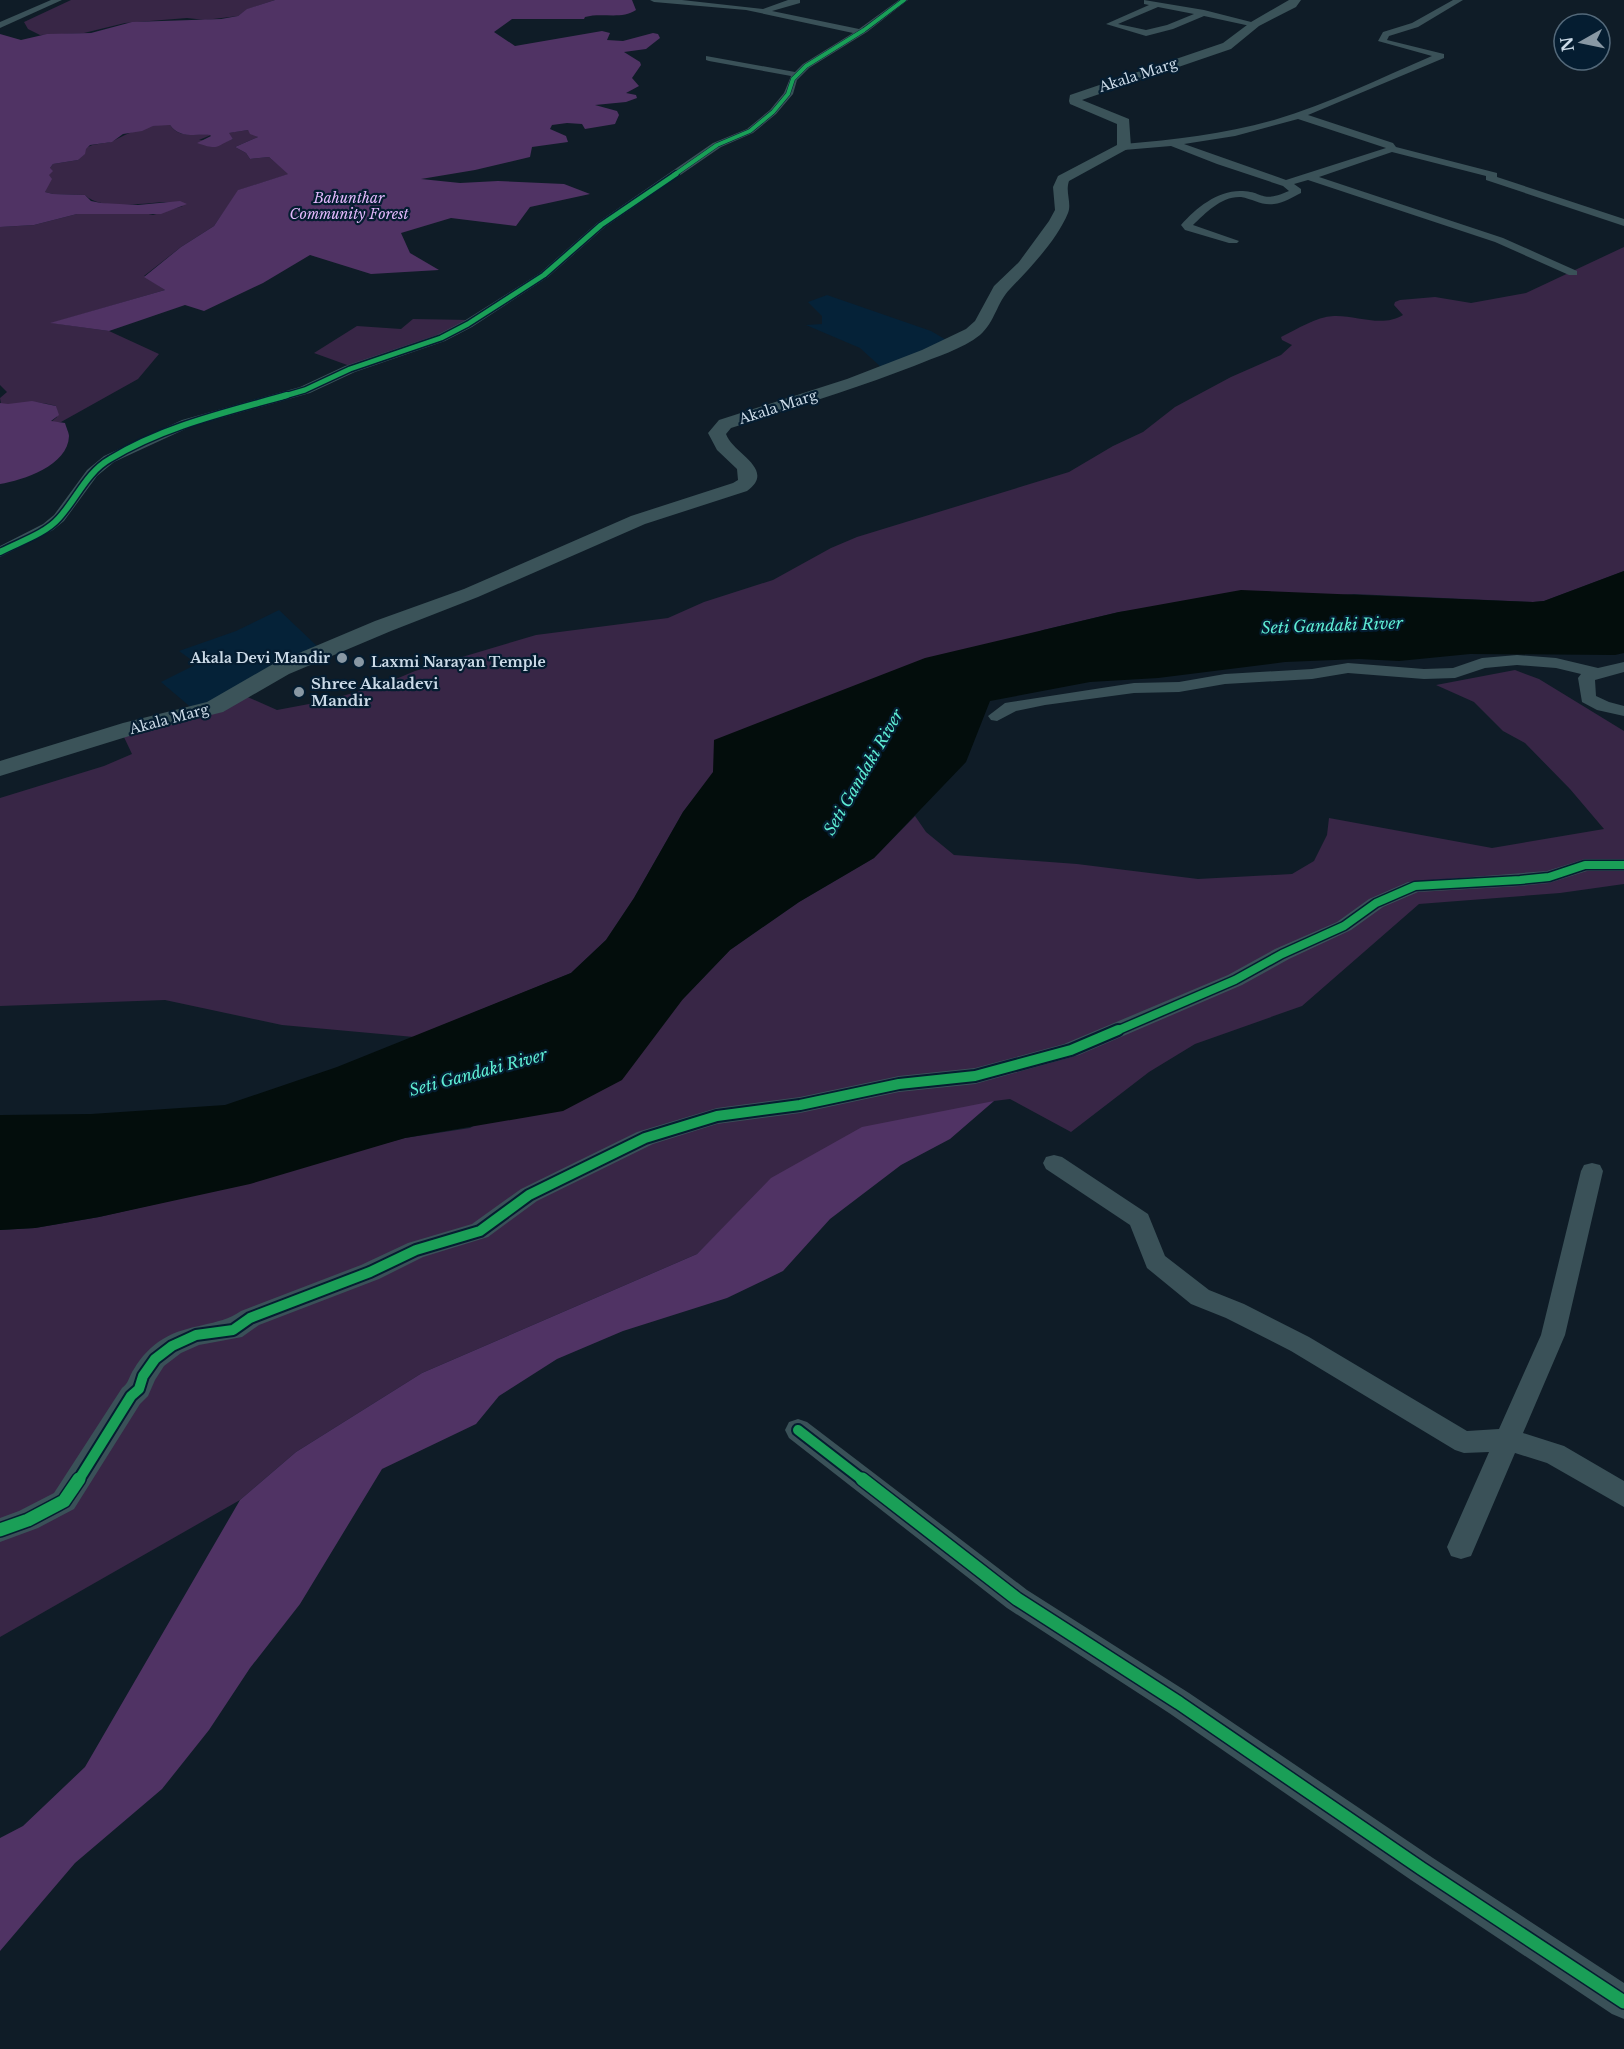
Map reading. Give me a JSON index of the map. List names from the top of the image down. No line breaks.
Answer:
{"streets":{"main road":["Akala Marg"]},"water":["Seti Gandaki River"],"parks":["Bahunthar Community Forest"],"places":["Akala Devi Mandir","Laxmi Narayan Temple","Shree Akaladevi Mandir"],"north":"left"}
